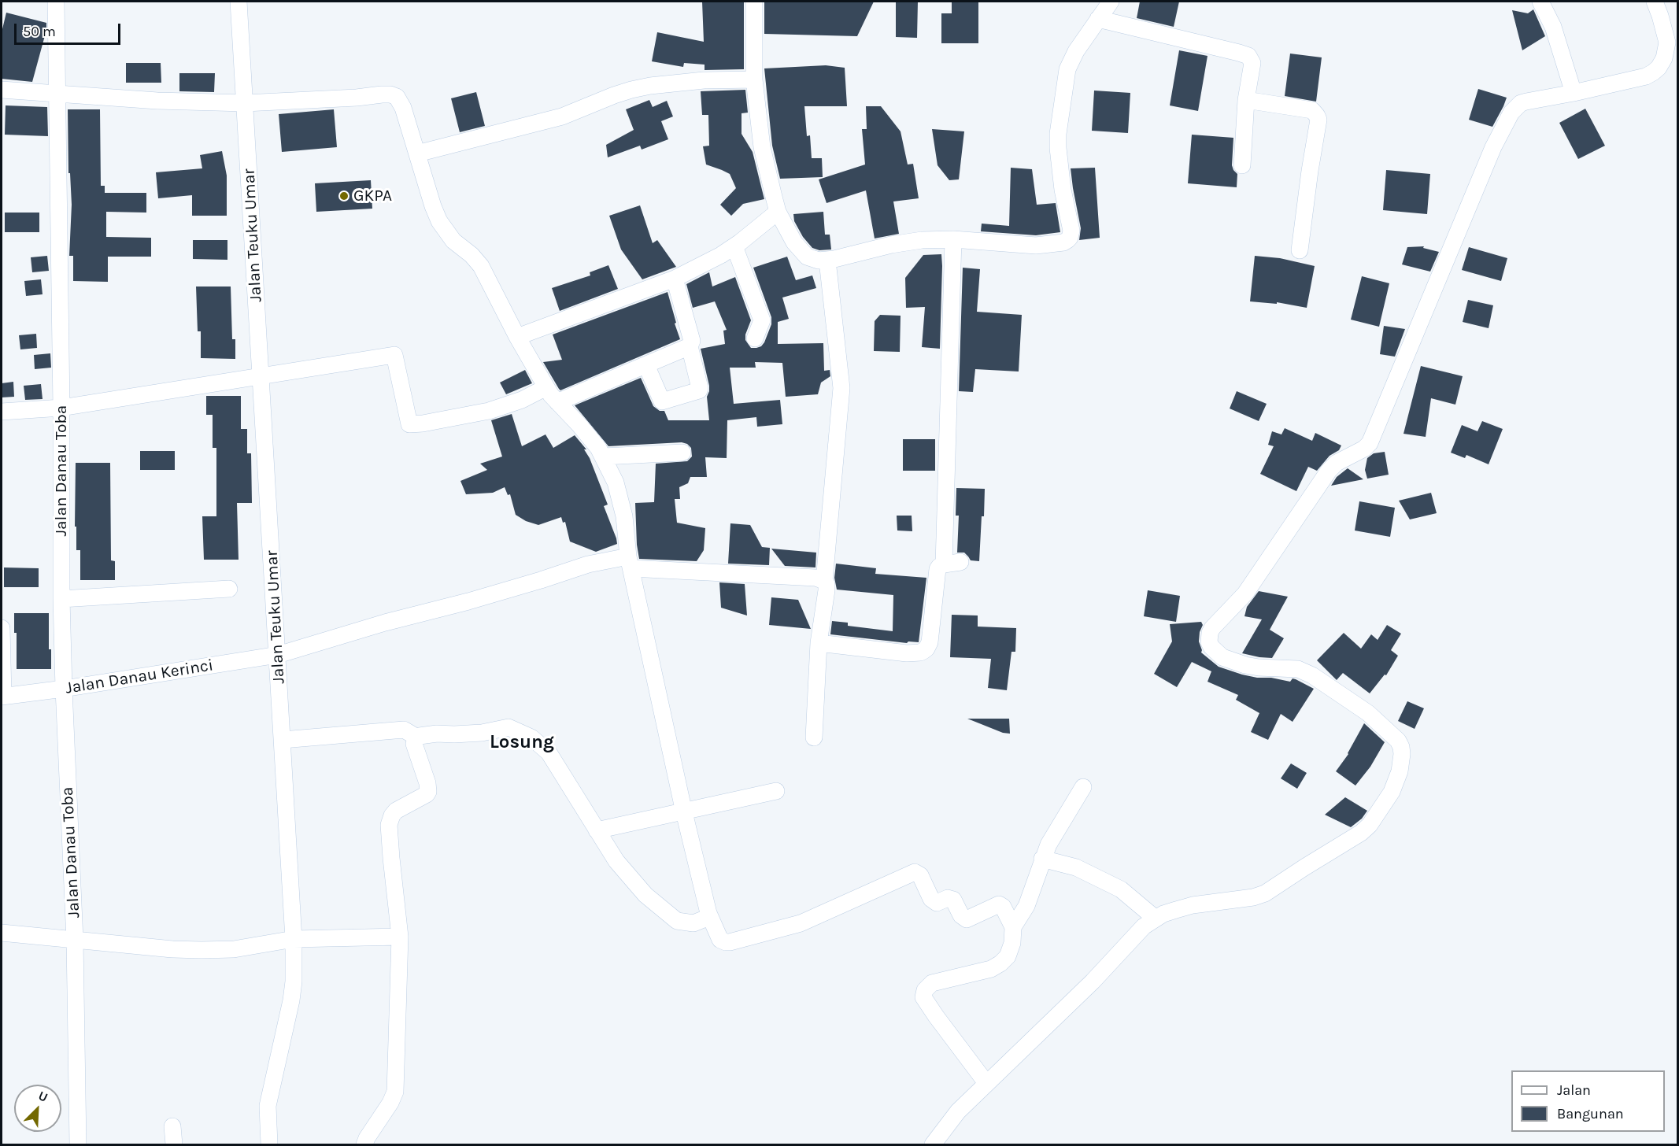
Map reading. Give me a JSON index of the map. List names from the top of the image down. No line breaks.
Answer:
{"streets":{"street":["Jalan Teuku Umar","Jalan Danau Toba","Jalan Danau Kerinci"]},"crossings":[["Jalan Teuku Umar","Jalan Danau Kerinci"],["Jalan Danau Toba","Jalan Danau Kerinci"]],"districts":["Losung"],"places":["GKPA"],"legend":["Jalan","Bangunan"],"scale_bar":"50 m","north":"top right"}
